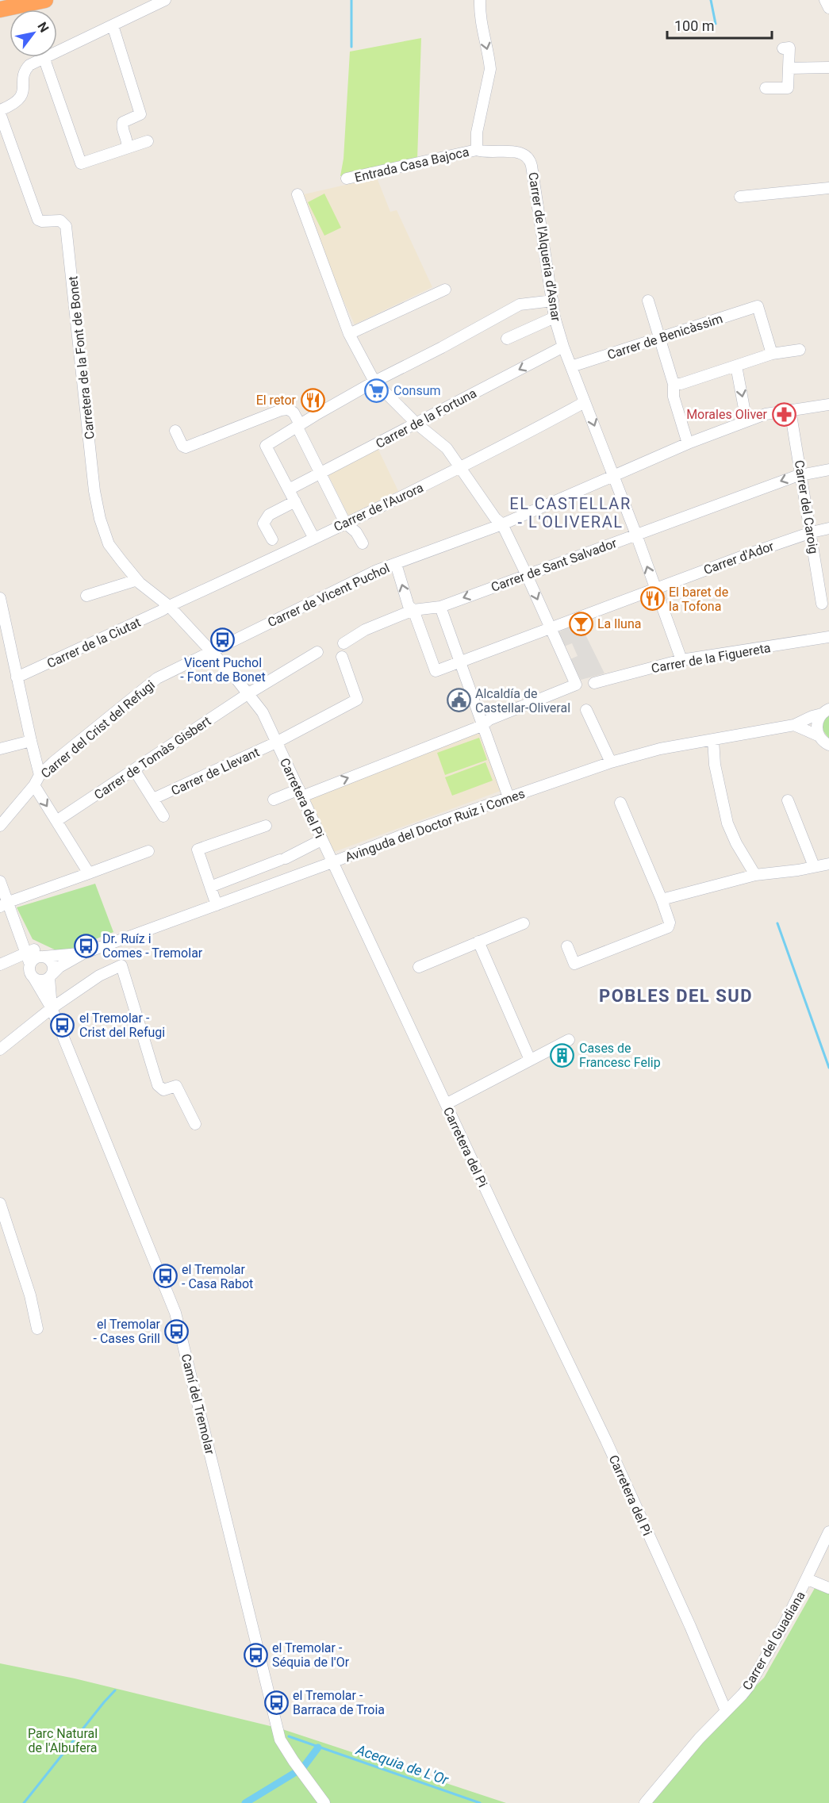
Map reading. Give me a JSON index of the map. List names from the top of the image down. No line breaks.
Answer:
{"streets":{"street":["Entrada Casa Bajoca","Carrer de l'Alqueria d'Asnar","Carrer de Benicàssim","Carretera de la Font de Bonet","Carrer de la Fortuna","Carrer de l'Aurora","Carrer del Caroig","Carrer d'Ador","Carrer de Sant Salvador","Carrer de Vicent Puchol","Carrer de la Ciutat","Carrer de la Figuereta","Carrer del Crist del Refugi","Carrer de Tomàs Gisbert","Carrer de Llevant","Carretera del Pi","Avinguda del Doctor Ruiz i Comes","Camí del Tremolar","Carrer del Guadiana"]},"crossings":[["Entrada Casa Bajoca","Carrer de l'Alqueria d'Asnar"],["Carrer de l'Alqueria d'Asnar","Carrer de Benicàssim"],["Carrer de l'Alqueria d'Asnar","Carrer de la Fortuna"],["Carrer de l'Alqueria d'Asnar","Carrer de l'Aurora"],["Carrer de l'Alqueria d'Asnar","Carrer d'Ador"],["Carrer de l'Alqueria d'Asnar","Carrer de Sant Salvador"],["Carrer de l'Alqueria d'Asnar","Carrer de Vicent Puchol"],["Carrer de l'Alqueria d'Asnar","Carrer de la Figuereta"],["Carretera de la Font de Bonet","Carrer de l'Aurora"],["Carretera de la Font de Bonet","Carrer de la Ciutat"],["Carretera de la Font de Bonet","Carretera del Pi"],["Carrer de l'Aurora","Carrer de la Ciutat"],["Carrer de l'Aurora","Carretera del Pi"],["Carrer del Caroig","Carrer d'Ador"],["Carrer del Caroig","Carrer de Sant Salvador"],["Carrer del Caroig","Carrer de Vicent Puchol"],["Carrer d'Ador","Carrer de Sant Salvador"],["Carrer de Vicent Puchol","Carrer del Crist del Refugi"],["Carrer de Vicent Puchol","Carretera del Pi"],["Carrer de la Ciutat","Carretera del Pi"],["Carrer del Crist del Refugi","Carretera del Pi"],["Carrer de Tomàs Gisbert","Carretera del Pi"],["Carrer de Llevant","Carretera del Pi"],["Carretera del Pi","Avinguda del Doctor Ruiz i Comes"],["Carretera del Pi","Carrer del Guadiana"],["Avinguda del Doctor Ruiz i Comes","Camí del Tremolar"]],"one_way":["Carrer de Sant Salvador"],"districts":["EL CASTELLAR - L'OLIVERAL","POBLES DEL SUD"],"water":["Acequia de L'Or"],"parks":["Parc Natural de l'Albufera"],"places":{"supermarket":["Consum"],"restaurant":["El retor","El baret de la Tofona"],"pharmacy":["Morales Oliver"],"bar":["La lluna"],"bus stop":["Vicent Puchol - Font de Bonet","Dr. Ruíz i Comes - Tremolar","el Tremolar - Crist del Refugi","el Tremolar - Casa Rabot","el Tremolar - Cases Grill","el Tremolar - Séquia de l'Or","el Tremolar - Barraca de Troia"],"public building":["Alcaldía de Castellar-Oliveral"],"building":["Cases de Francesc Felip"]},"scale_bar":"100 m","north":"top right"}
